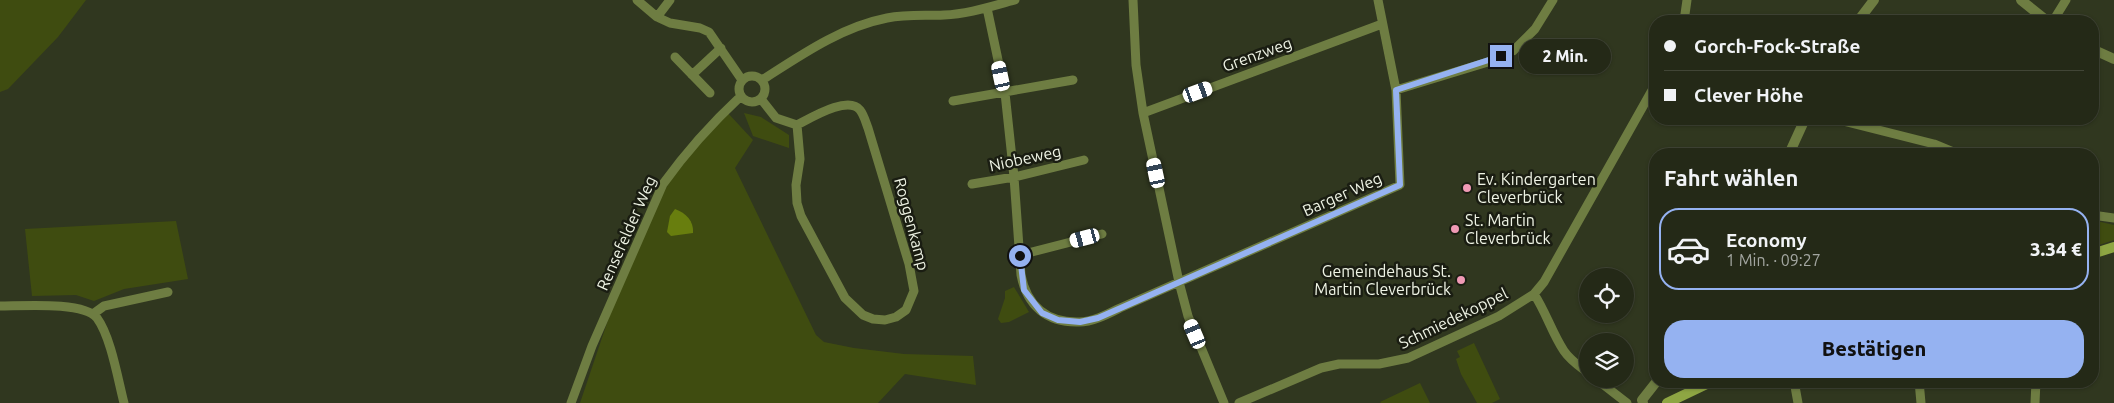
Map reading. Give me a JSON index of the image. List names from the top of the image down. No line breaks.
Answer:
{"streets":{"street":["Grenzweg","Niobeweg","Barger Weg","Roggenkamp","Rensefelder Weg","Schmiedekoppel"]},"crossings":[["Grenzweg","Barger Weg"]],"places":["Ev. Kindergarten Cleverbrück","St. Martin Cleverbrück","Gemeindehaus St. Martin Cleverbrück"],"page":{"banner":["Gorch-Fock-Straße","Clever Höhe"],"bubble":"2 Min.","heading":"Fahrt wählen","list":[{"name":"Economy","note":"1 Min. · 09:27","value":"3.34 €"}],"buttons":"Bestätigen"}}
